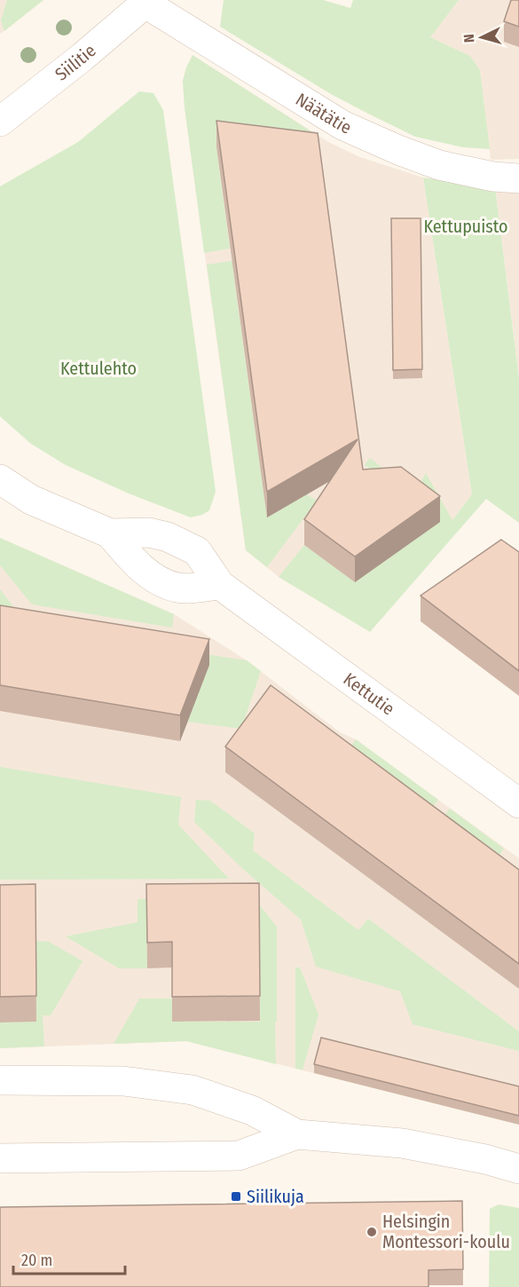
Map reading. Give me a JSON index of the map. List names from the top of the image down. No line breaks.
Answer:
{"streets":{"street":["Siilitie","Näätätie","Kettutie"]},"crossings":[["Siilitie","Näätätie"]],"parks":["Kettupuisto","Kettulehto"],"places":{"transit":["Siilikuja"],"other":["Helsingin Montessori-koulu"]},"scale_bar":"20 m","north":"left"}
